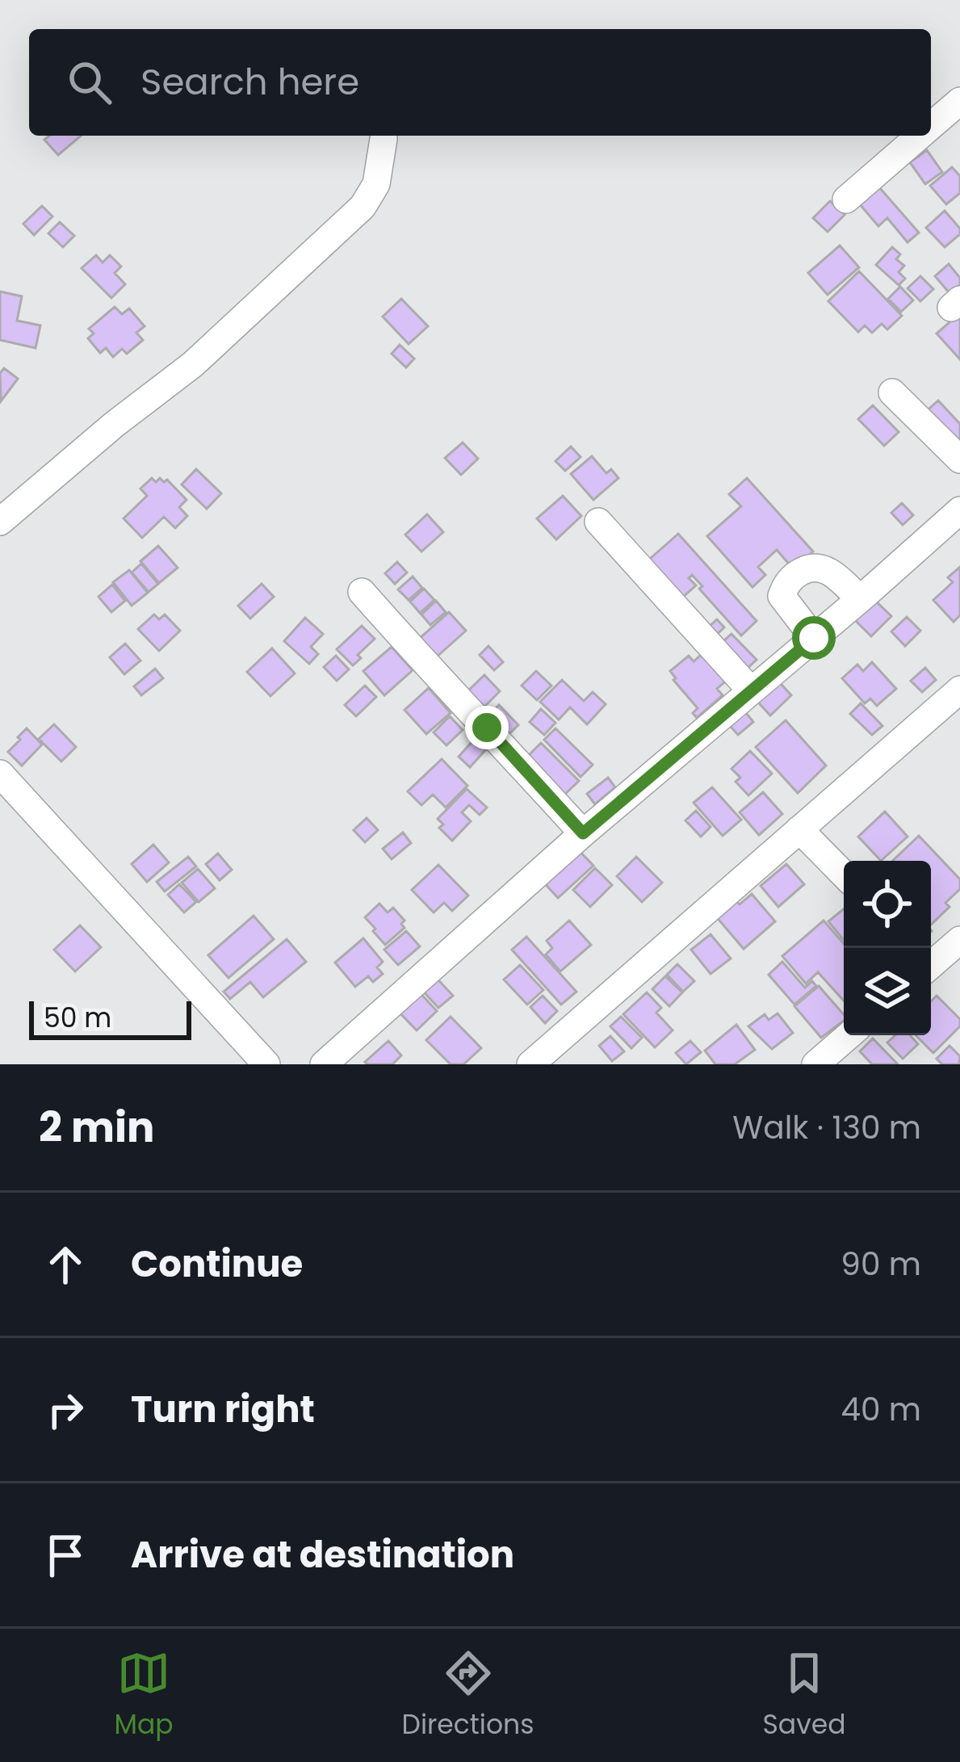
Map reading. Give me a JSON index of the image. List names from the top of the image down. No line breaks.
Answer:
{"scale_bar":"50 m","page":{"search":"Search here","scale":"50 m","heading":["2 min","Walk · 130 m"],"list":[["Continue","90 m"],["Turn right","40 m"],"Arrive at destination"],"nav":["Map","Directions","Saved"]}}
